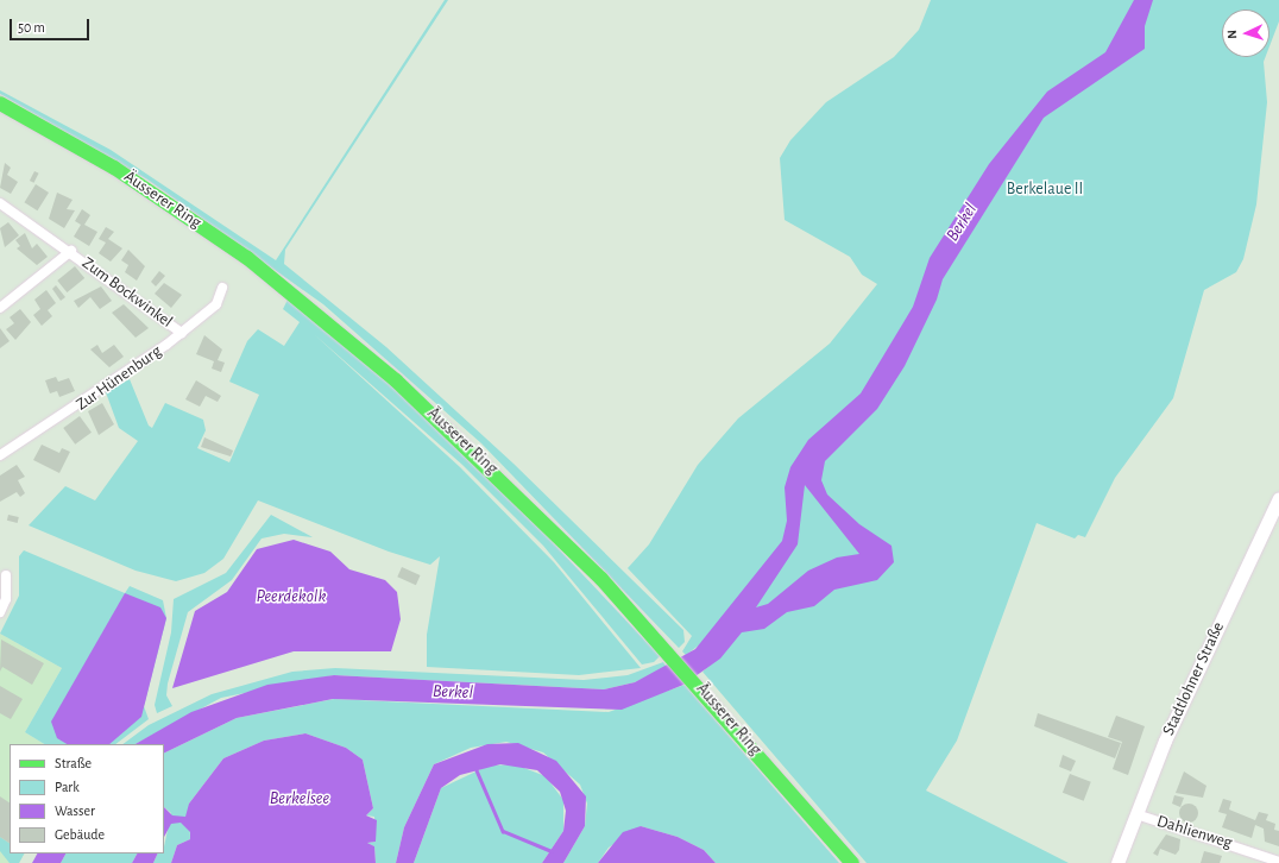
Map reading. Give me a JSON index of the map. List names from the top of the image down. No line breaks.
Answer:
{"streets":{"main road":["Äusserer Ring"],"street":["Zum Bockwinkel","Zur Hünenburg","Stadtlohner Straße","Dahlienweg"]},"crossings":[["Zum Bockwinkel","Zur Hünenburg"],["Stadtlohner Straße","Dahlienweg"]],"water":["Berkel","Peerdekolk","Berkelsee"],"parks":["Berkelaue II"],"legend":["Straße","Park","Wasser","Gebäude"],"scale_bar":"50 m","north":"left"}
